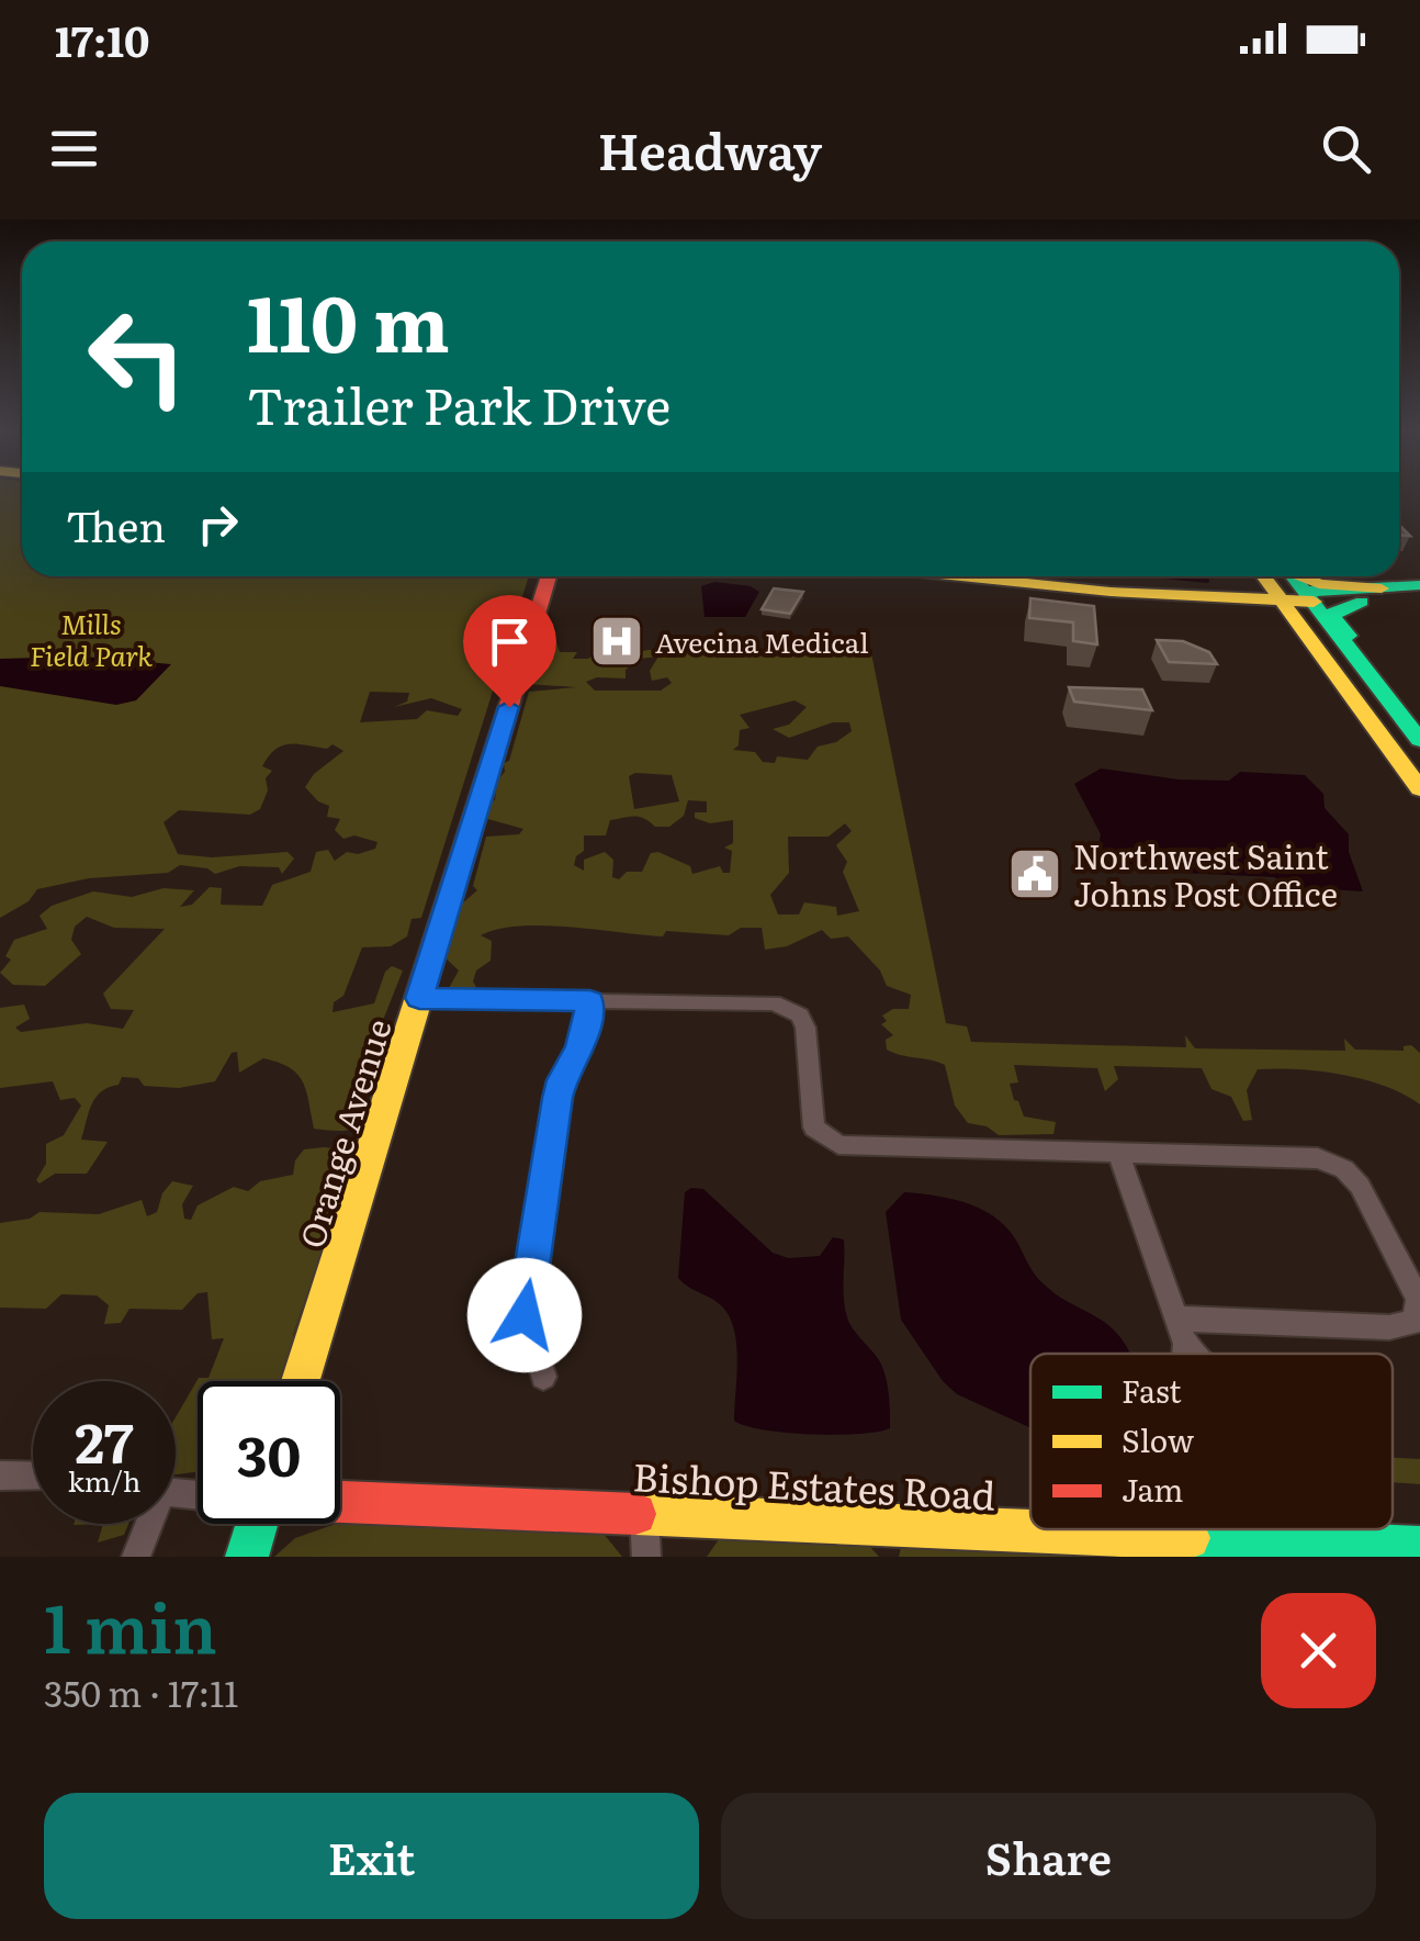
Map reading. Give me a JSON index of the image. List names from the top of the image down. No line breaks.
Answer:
{"streets":{"main road":["Orange Avenue","Bishop Estates Road"]},"parks":["Mills Field Park"],"places":{"hospital":["Avecina Medical"],"public building":["Northwest Saint Johns Post Office"]},"legend":["Fast","Slow","Jam"],"page":{"status":"17:10","header":"Headway","turn":["110 m","Trailer Park Drive"],"then":"Then","speed":"27 km/h","limit":"30","heading":["1 min","350 m · 17:11"],"buttons":["Exit","Share"]}}
